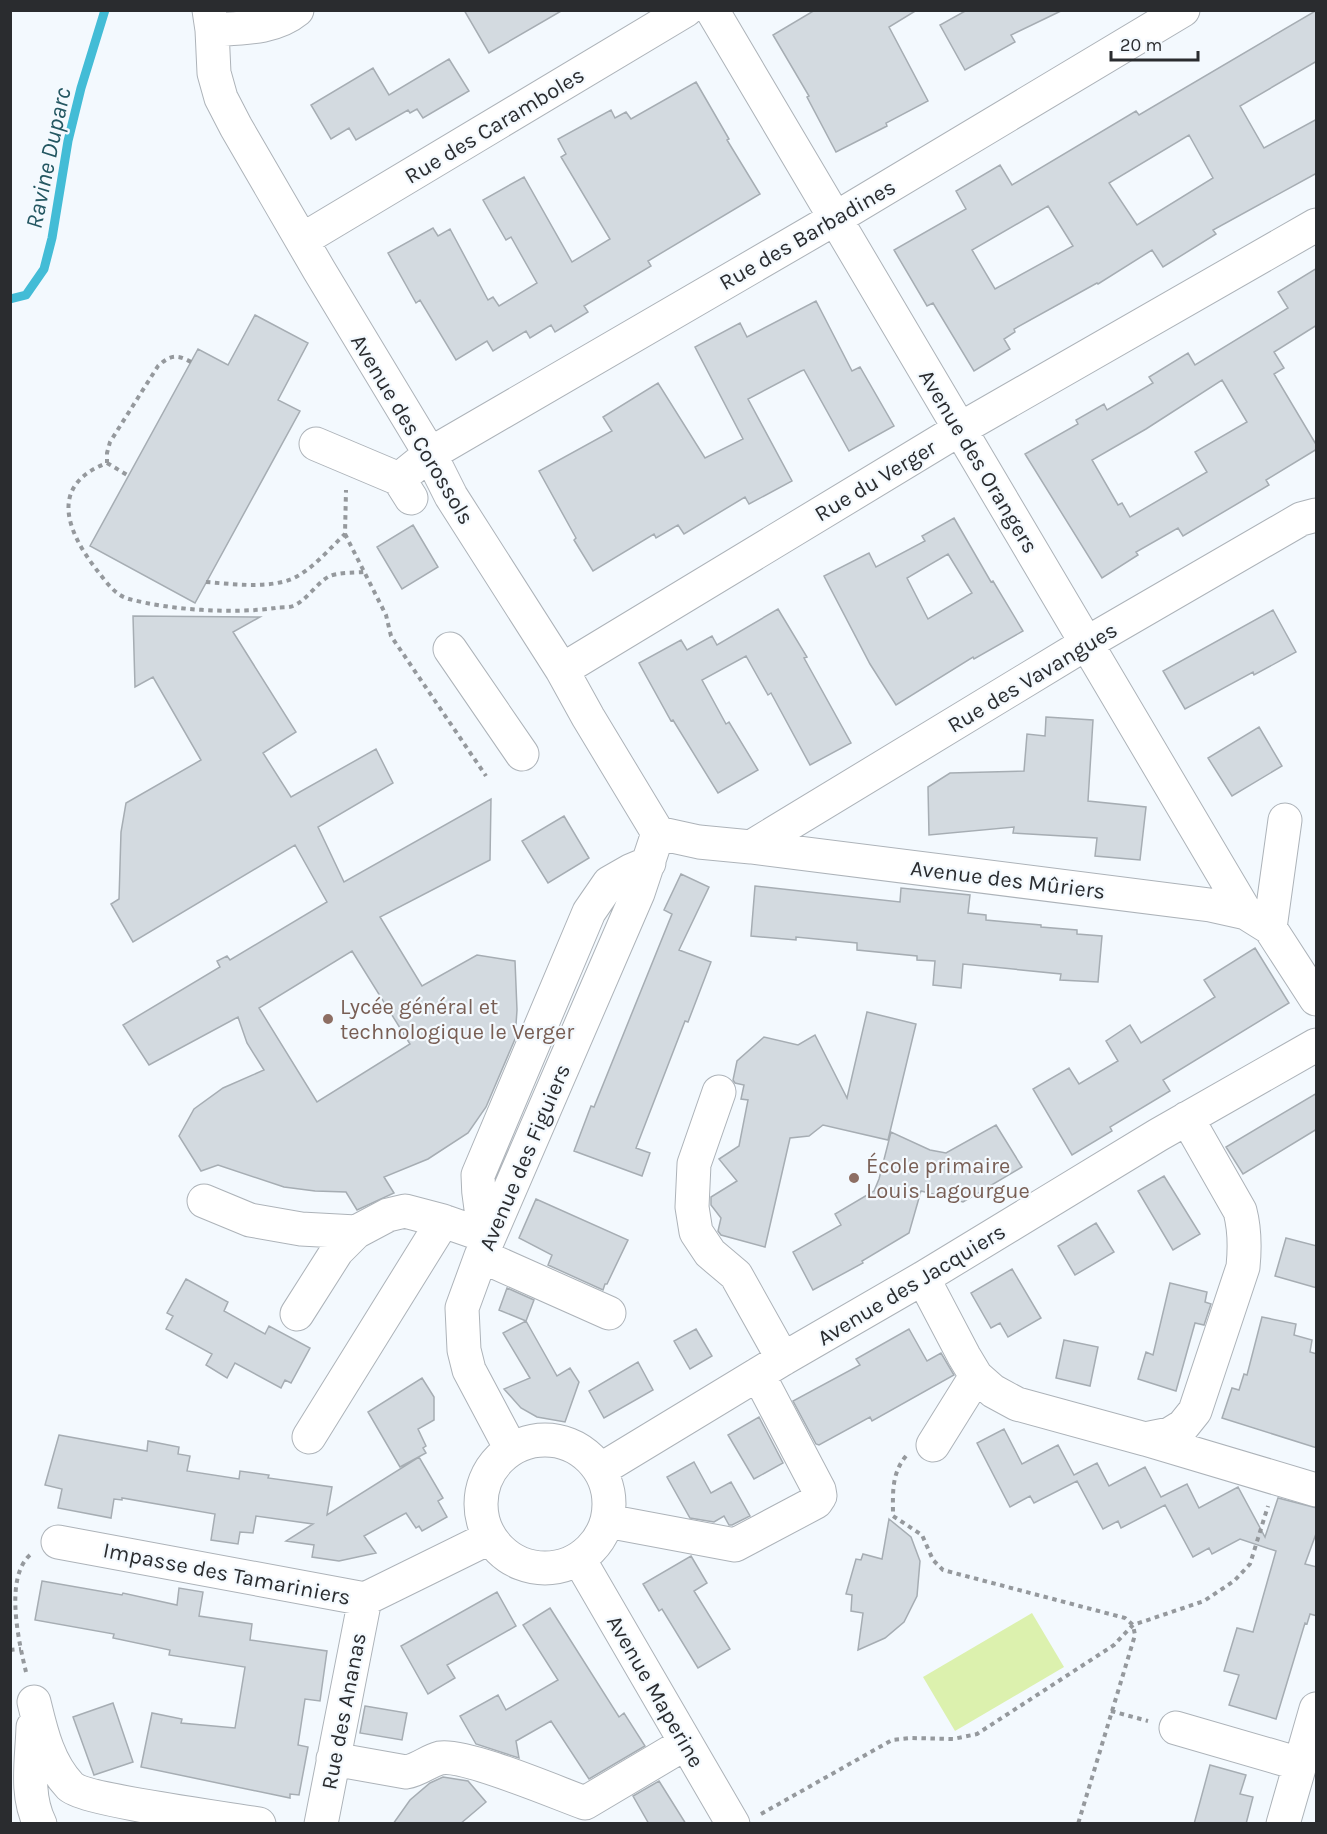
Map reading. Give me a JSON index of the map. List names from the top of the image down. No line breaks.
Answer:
{"streets":{"street":["Rue des Caramboles","Rue des Barbadines","Avenue des Corossols","Avenue des Orangers","Rue du Verger","Rue des Vavangues","Avenue des Mûriers","Avenue des Figuiers","Avenue des Jacquiers","Impasse des Tamariniers","Avenue Maperine","Rue des Ananas"]},"crossings":[["Rue des Caramboles","Avenue des Corossols"],["Rue des Barbadines","Avenue des Corossols"],["Rue des Barbadines","Avenue des Orangers"],["Avenue des Corossols","Rue du Verger"],["Avenue des Corossols","Avenue des Mûriers"],["Avenue des Corossols","Avenue des Figuiers"],["Avenue des Orangers","Rue du Verger"],["Avenue des Orangers","Rue des Vavangues"],["Avenue des Orangers","Avenue des Mûriers"],["Rue des Vavangues","Avenue des Mûriers"],["Avenue des Mûriers","Avenue des Figuiers"],["Avenue des Figuiers","Avenue des Jacquiers"],["Avenue des Figuiers","Impasse des Tamariniers"],["Avenue des Figuiers","Avenue Maperine"],["Avenue des Jacquiers","Impasse des Tamariniers"],["Avenue des Jacquiers","Avenue Maperine"],["Impasse des Tamariniers","Avenue Maperine"],["Impasse des Tamariniers","Rue des Ananas"]],"water":["Ravine Duparc"],"places":["Lycée général et technologique le Verger","École primaire Louis Lagourgue"],"scale_bar":"20 m"}
